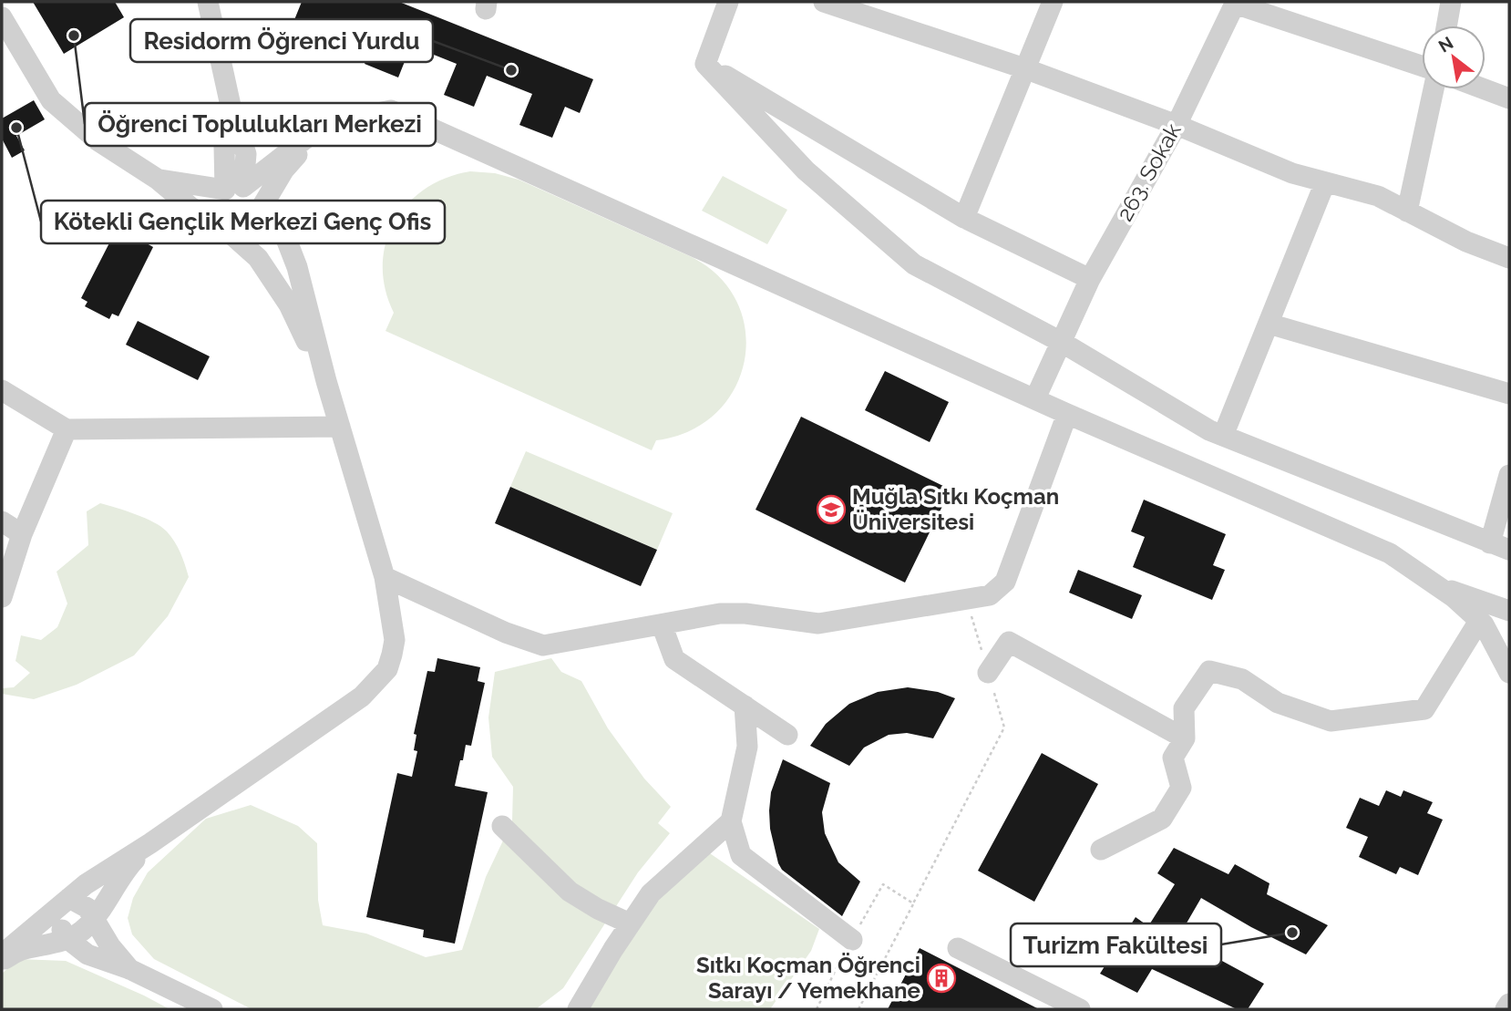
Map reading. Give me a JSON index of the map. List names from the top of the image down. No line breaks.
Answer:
{"streets":{"street":["263. Sokak"]},"places":{"other":["Öğrenci Toplulukları Merkezi","Residorm Öğrenci Yurdu","Kötekli Gençlik Merkezi Genç Ofis","Turizm Fakültesi"],"school or university":["Muğla Sıtkı Koçman Üniversitesi"],"building":["Sıtkı Koçman Öğrenci Sarayı / Yemekhane"]},"north":"top left"}
